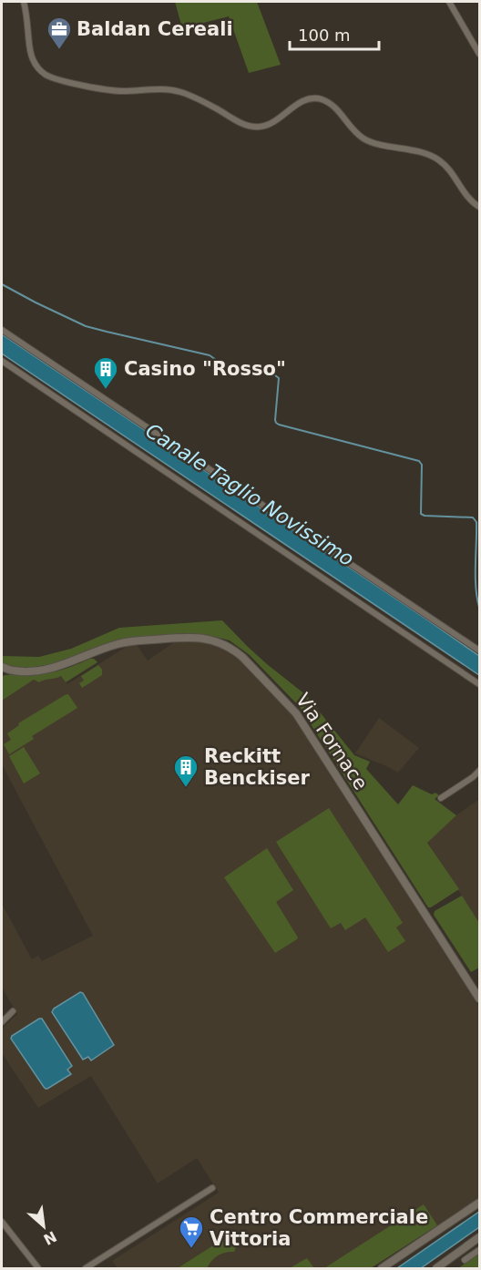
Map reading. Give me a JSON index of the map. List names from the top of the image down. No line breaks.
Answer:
{"streets":{"street":["Via Fornace"]},"water":["Canale Taglio Novissimo"],"places":{"office":["Baldan Cereali"],"building":["Casino \"Rosso\"","Reckitt Benckiser"],"supermarket":["Centro Commerciale Vittoria"]},"scale_bar":"100 m","north":"bottom right"}
